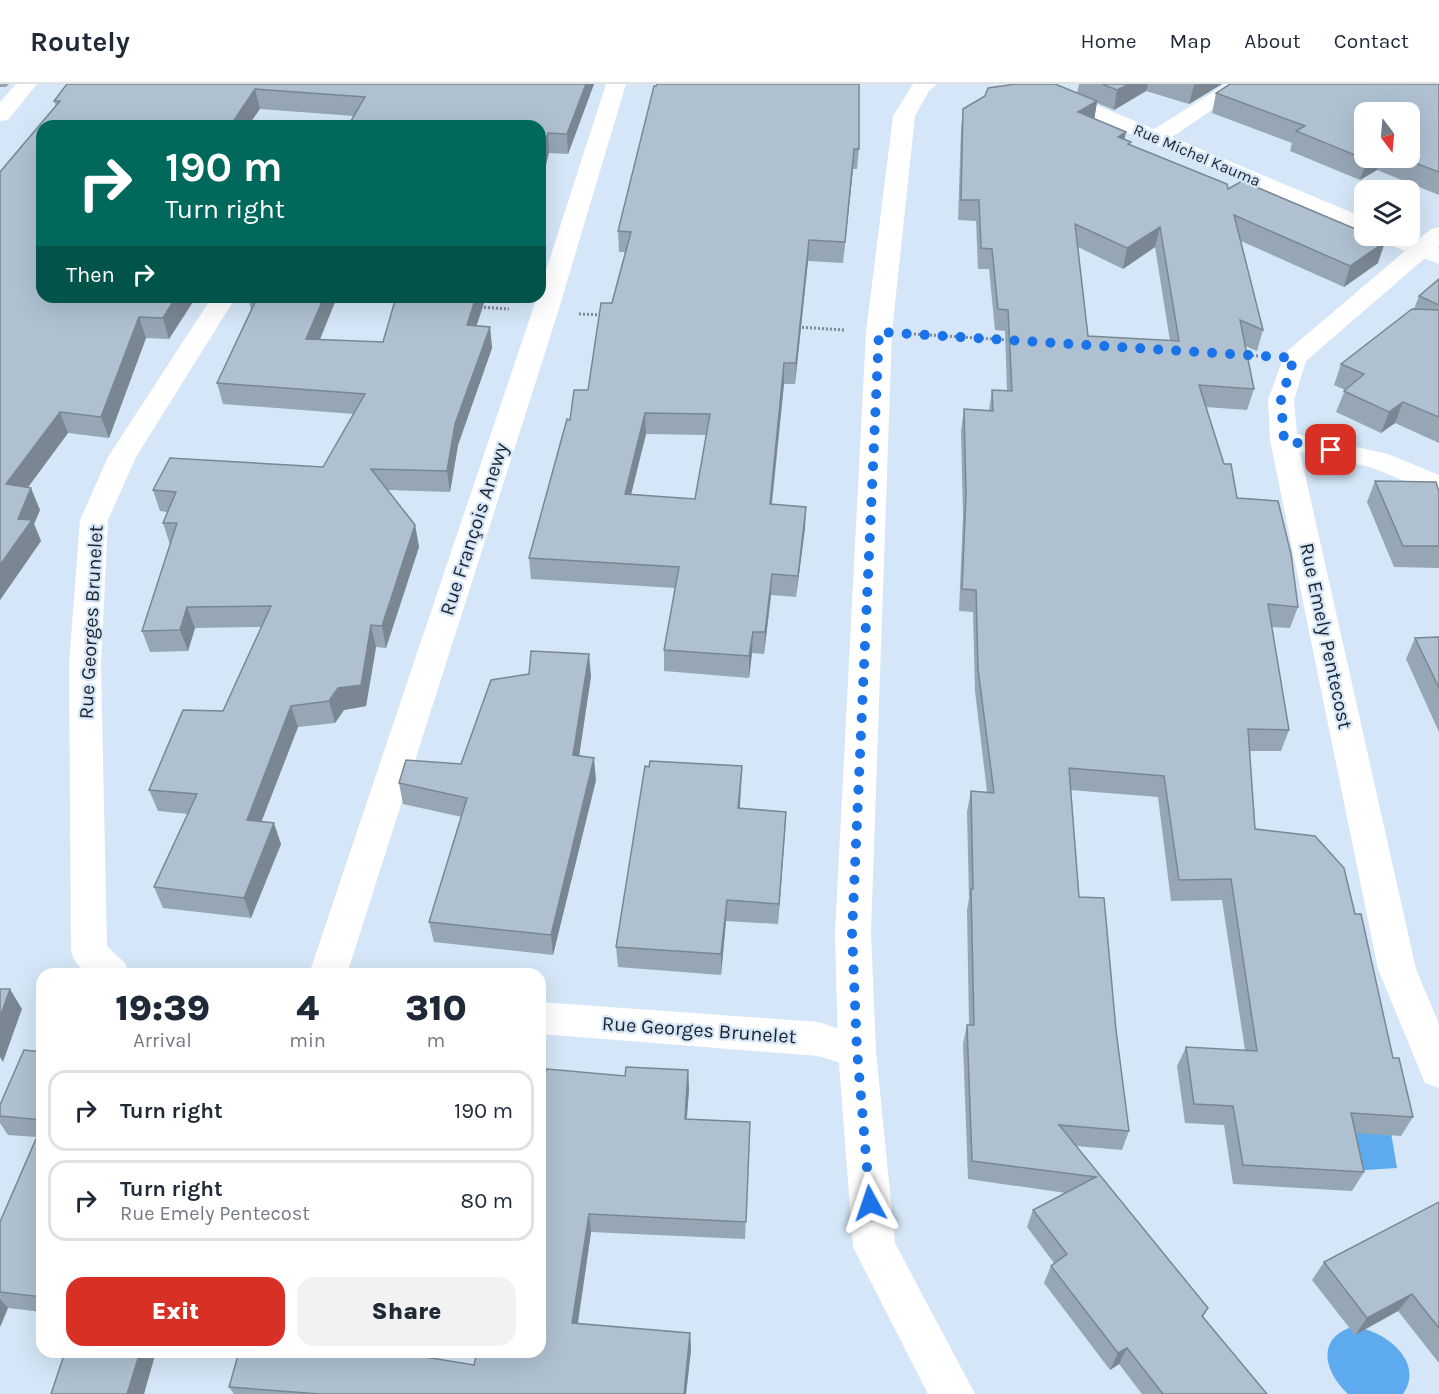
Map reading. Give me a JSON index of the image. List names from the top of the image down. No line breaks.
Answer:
{"streets":{"street":["Rue Michel Kauma","Rue François Anewy","Rue Georges Brunelet","Rue Emely Pentecost"]},"north":"bottom","page":{"header":"Routely","nav":["Home","Map","About","Contact"],"turn":["190 m","Turn right"],"then":"Then","eta":["19:39","Arrival","4","min","310","m"],"list":[{"name":"Turn right","value":"190 m"},{"name":"Turn right","note":"Rue Emely Pentecost","value":"80 m"}],"buttons":["Exit","Share"]}}
